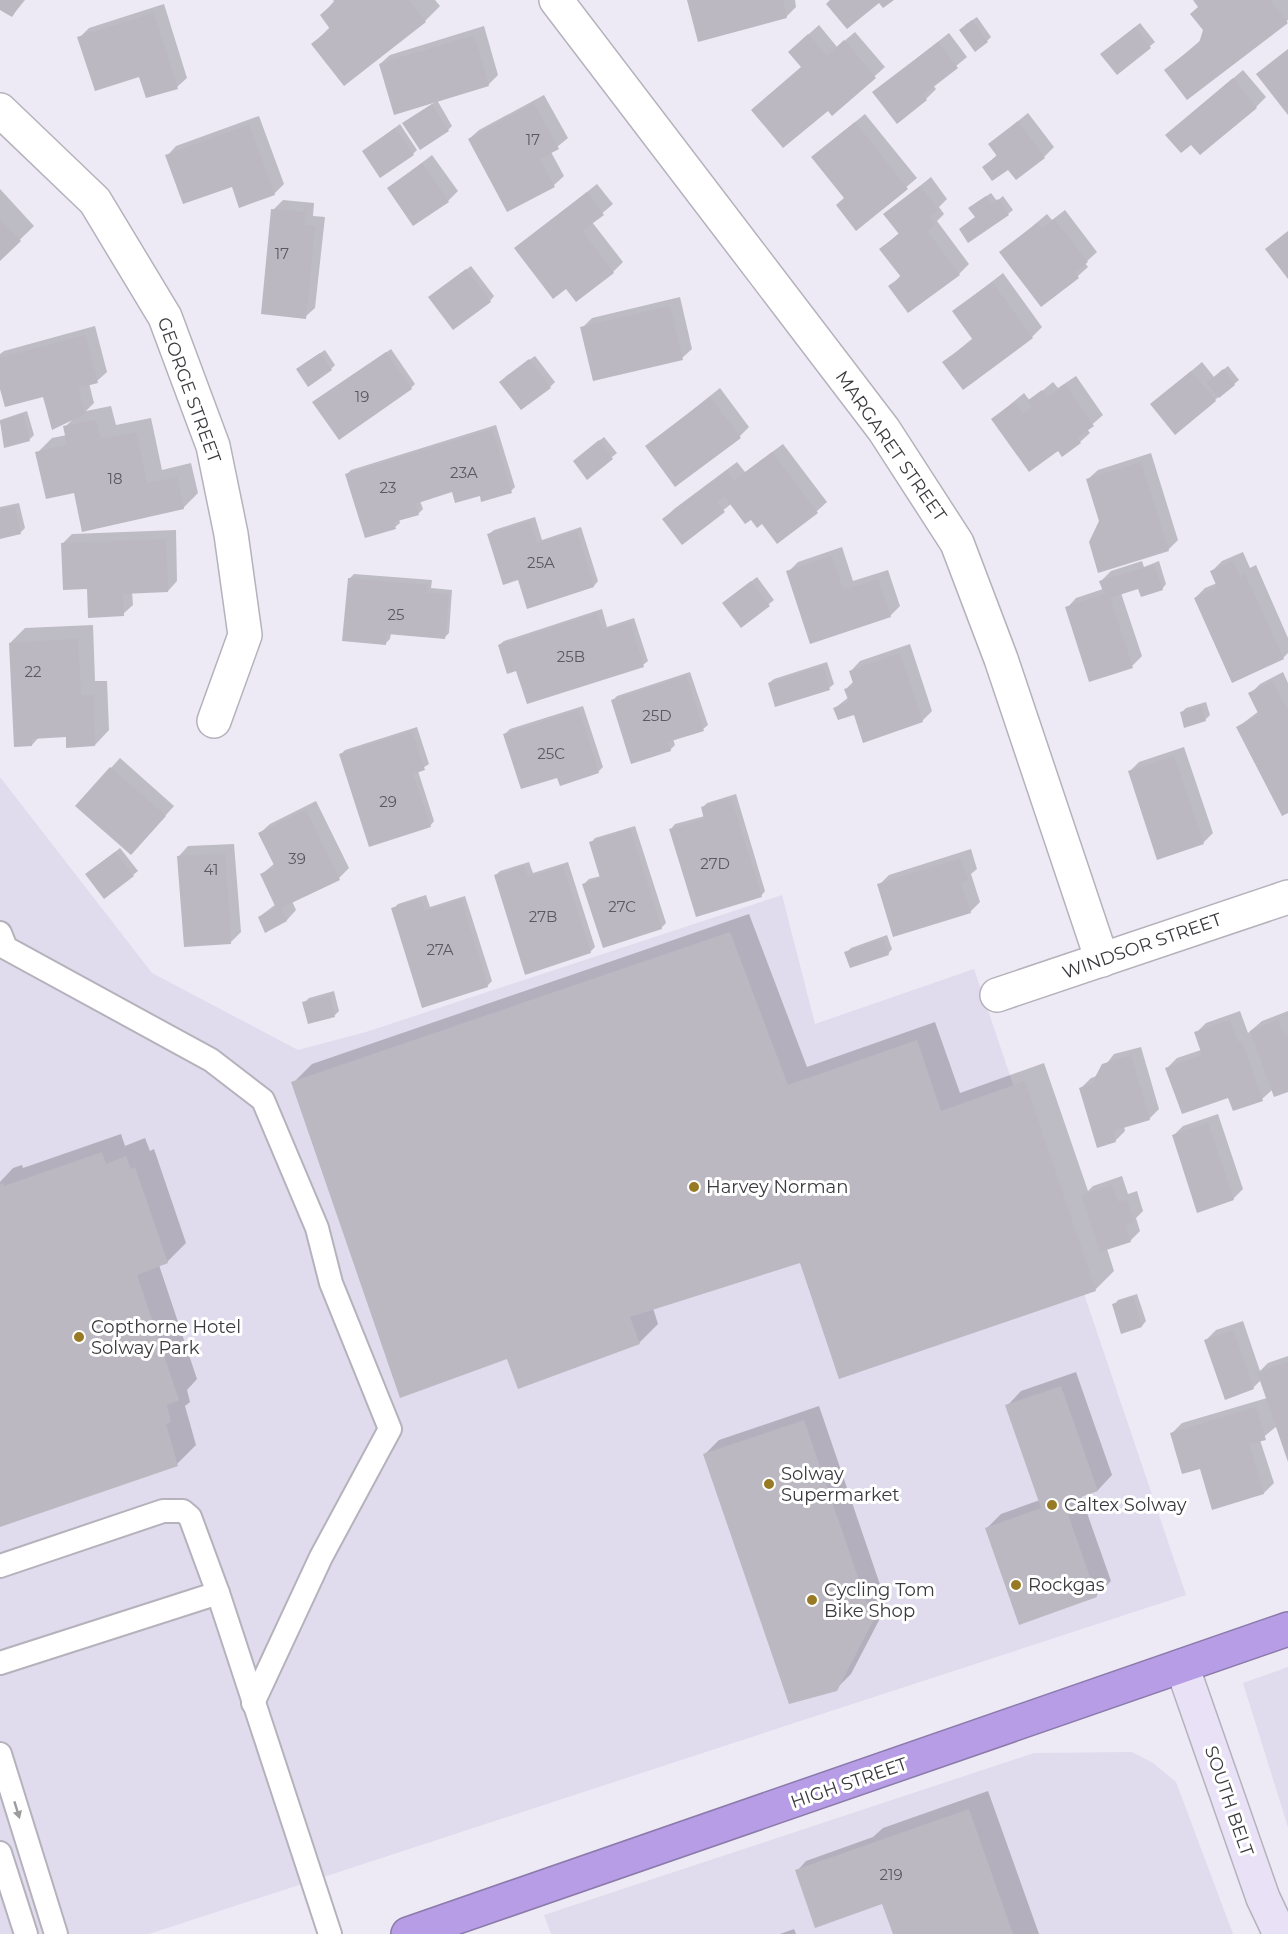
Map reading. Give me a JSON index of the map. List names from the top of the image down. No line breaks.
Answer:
{"streets":{"highway":["HIGH STREET"],"street":["GEORGE STREET","MARGARET STREET","WINDSOR STREET","SOUTH BELT"]},"crossings":[["MARGARET STREET","WINDSOR STREET"],["HIGH STREET","SOUTH BELT"]],"places":["Harvey Norman","Copthorne Hotel Solway Park","Solway Supermarket","Caltex Solway","Rockgas","Cycling Tom Bike Shop"],"house_numbers":["17","17","19","23A","18","23","25A","25","25B","22","25D","25C","29","39","27D","41","27C","27B","27A","219"]}
